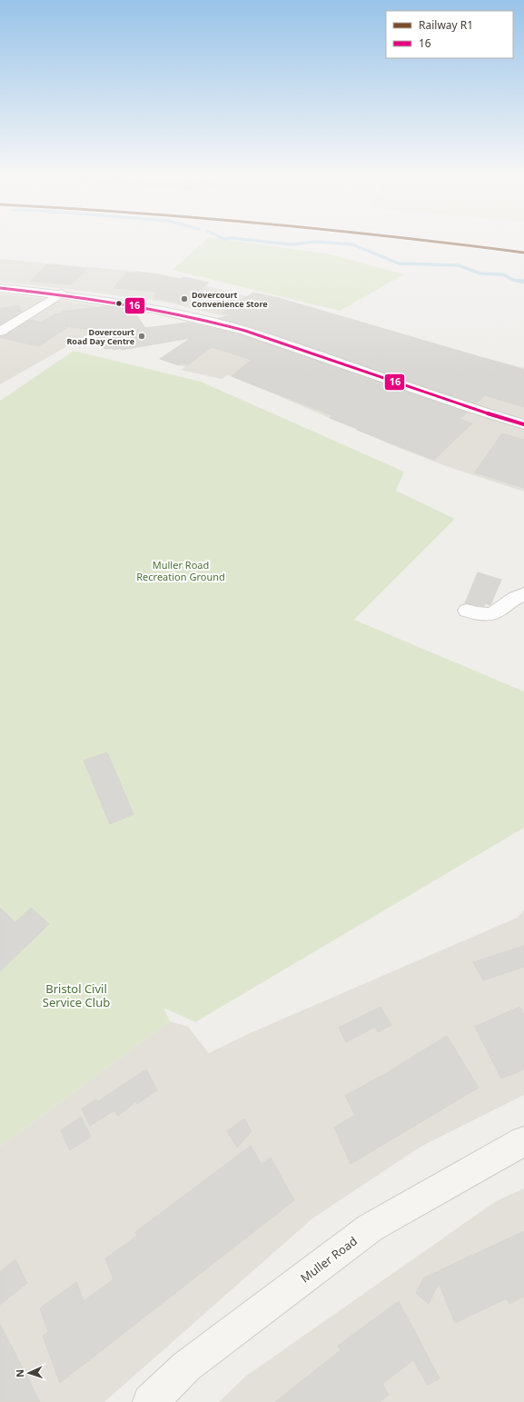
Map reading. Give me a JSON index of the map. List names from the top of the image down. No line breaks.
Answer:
{"streets":{"main road":["Muller Road"]},"parks":["Muller Road Recreation Ground","Bristol Civil Service Club"],"places":["Dovercourt Convenience Store","Dovercourt Road Day Centre"],"lines":["rail line R1","transit line 16"],"legend":["Railway R1","16"],"north":"left"}
